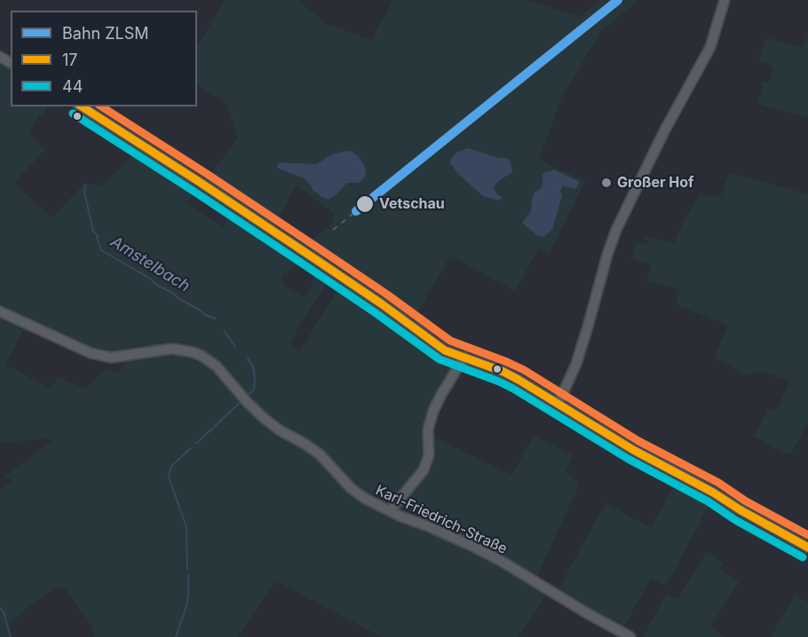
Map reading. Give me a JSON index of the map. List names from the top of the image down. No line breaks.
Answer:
{"streets":{"street":["Karl-Friedrich-Straße"]},"water":["Amstelbach"],"places":["Großer Hof","Vetschau"],"lines":["rail line ZLSM","transit line 17","transit line 44"],"legend":["Bahn ZLSM","17","44"]}
